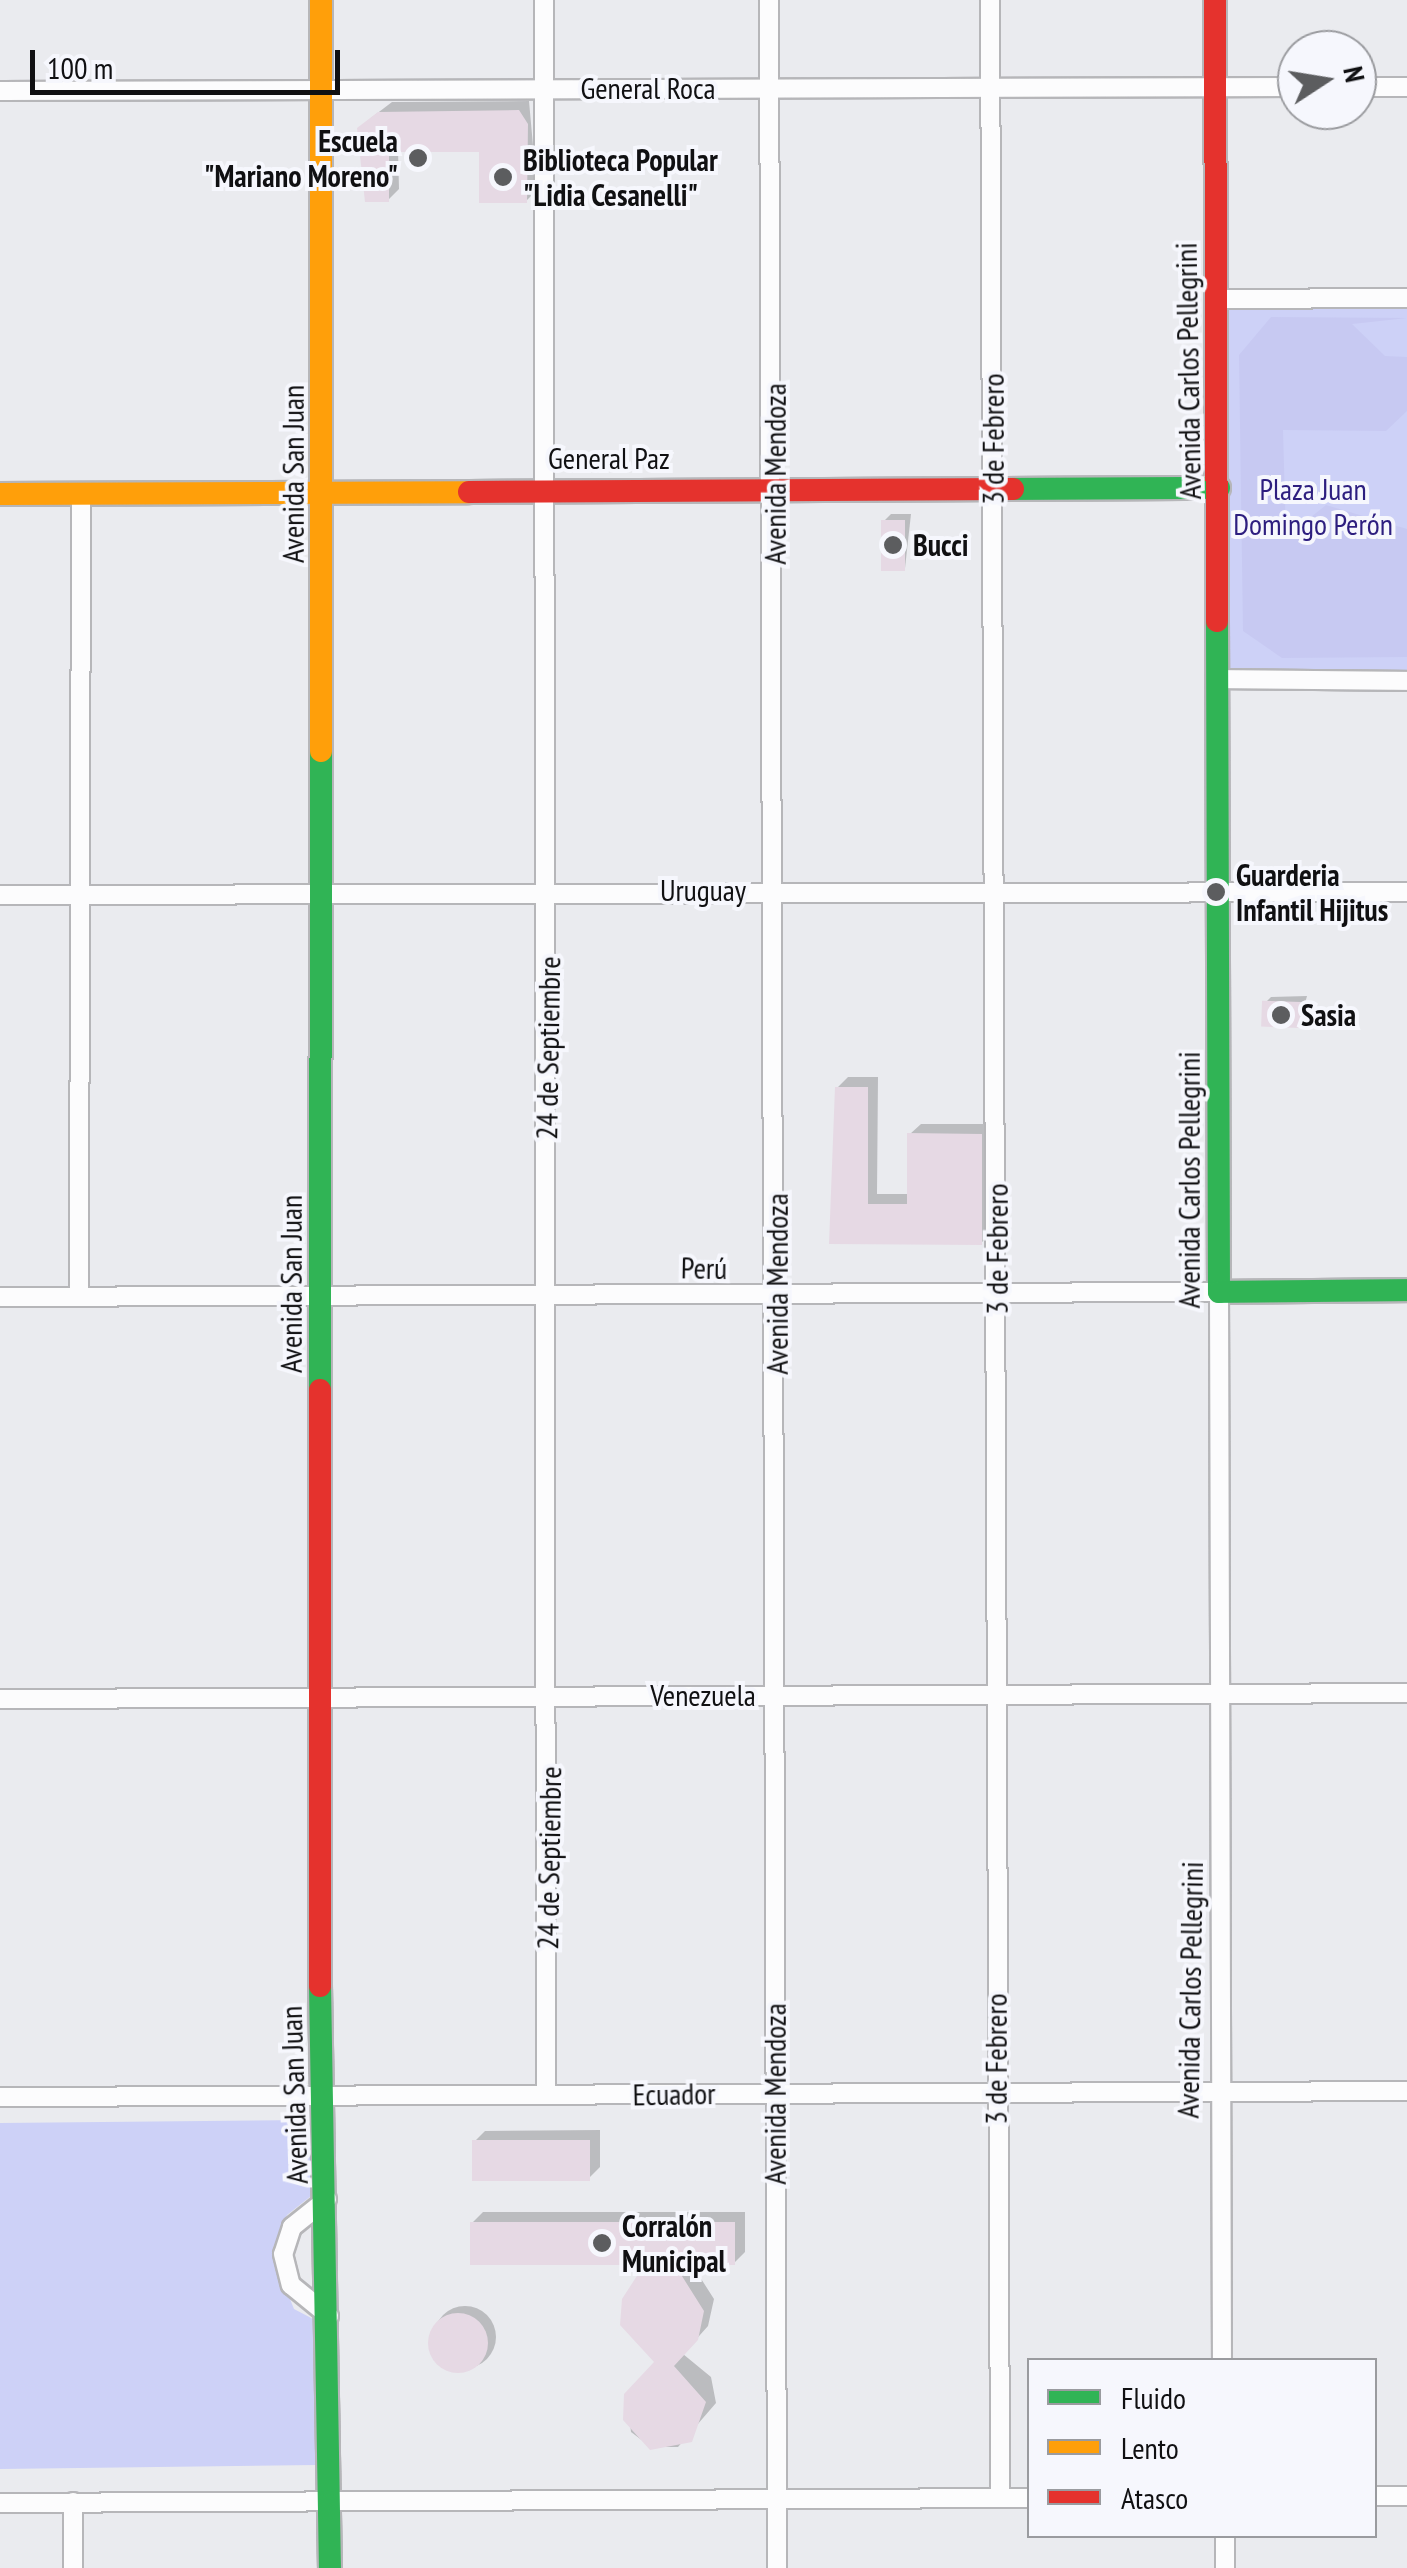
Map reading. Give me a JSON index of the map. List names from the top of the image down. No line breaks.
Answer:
{"streets":{"street":["General Roca","Avenida Carlos Pellegrini","3 de Febrero","General Paz","Avenida San Juan","Avenida Mendoza","Uruguay","24 de Septiembre","Perú","Venezuela","Ecuador"]},"crossings":[["General Roca","Avenida Carlos Pellegrini"],["General Roca","3 de Febrero"],["General Roca","Avenida San Juan"],["General Roca","Avenida Mendoza"],["General Roca","24 de Septiembre"],["Avenida Carlos Pellegrini","General Paz"],["Avenida Carlos Pellegrini","Uruguay"],["Avenida Carlos Pellegrini","Perú"],["Avenida Carlos Pellegrini","Venezuela"],["Avenida Carlos Pellegrini","Ecuador"],["3 de Febrero","General Paz"],["3 de Febrero","Uruguay"],["3 de Febrero","Perú"],["3 de Febrero","Venezuela"],["3 de Febrero","Ecuador"],["General Paz","Avenida San Juan"],["General Paz","Avenida Mendoza"],["General Paz","24 de Septiembre"],["Avenida San Juan","Uruguay"],["Avenida San Juan","Perú"],["Avenida San Juan","Venezuela"],["Avenida San Juan","Ecuador"],["Avenida Mendoza","Uruguay"],["Avenida Mendoza","Perú"],["Avenida Mendoza","Venezuela"],["Avenida Mendoza","Ecuador"],["Uruguay","24 de Septiembre"],["24 de Septiembre","Perú"],["24 de Septiembre","Venezuela"],["24 de Septiembre","Ecuador"]],"parks":["Plaza Juan Domingo Perón"],"places":["Escuela \"Mariano Moreno\"","Biblioteca Popular \"Lidia Cesanelli\"","Bucci","Guarderia Infantil Hijitus","Sasia","Corralón Municipal"],"legend":["Fluido","Lento","Atasco"],"scale_bar":"100 m","north":"right"}
